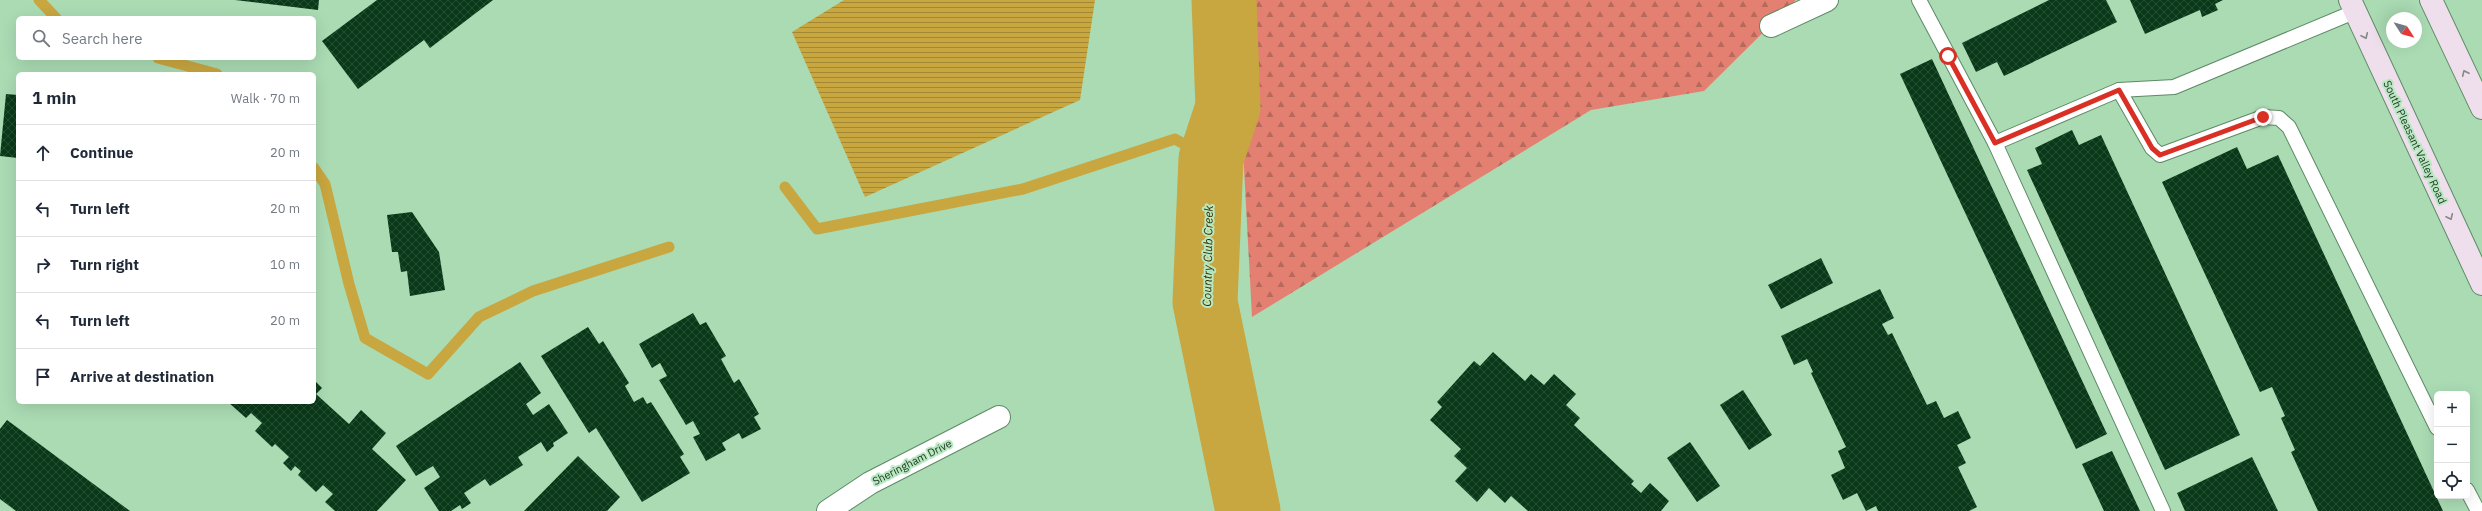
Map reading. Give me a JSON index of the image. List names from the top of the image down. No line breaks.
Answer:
{"streets":{"main road":["South Pleasant Valley Road"],"street":["Sheringham Drive"]},"water":["Country Club Creek"],"north":"bottom right","page":{"search":"Search here","heading":["1 min","Walk · 70 m"],"list":[["Continue","20 m"],["Turn left","20 m"],["Turn right","10 m"],["Turn left","20 m"],"Arrive at destination"],"map_buttons":["+","−"]}}
